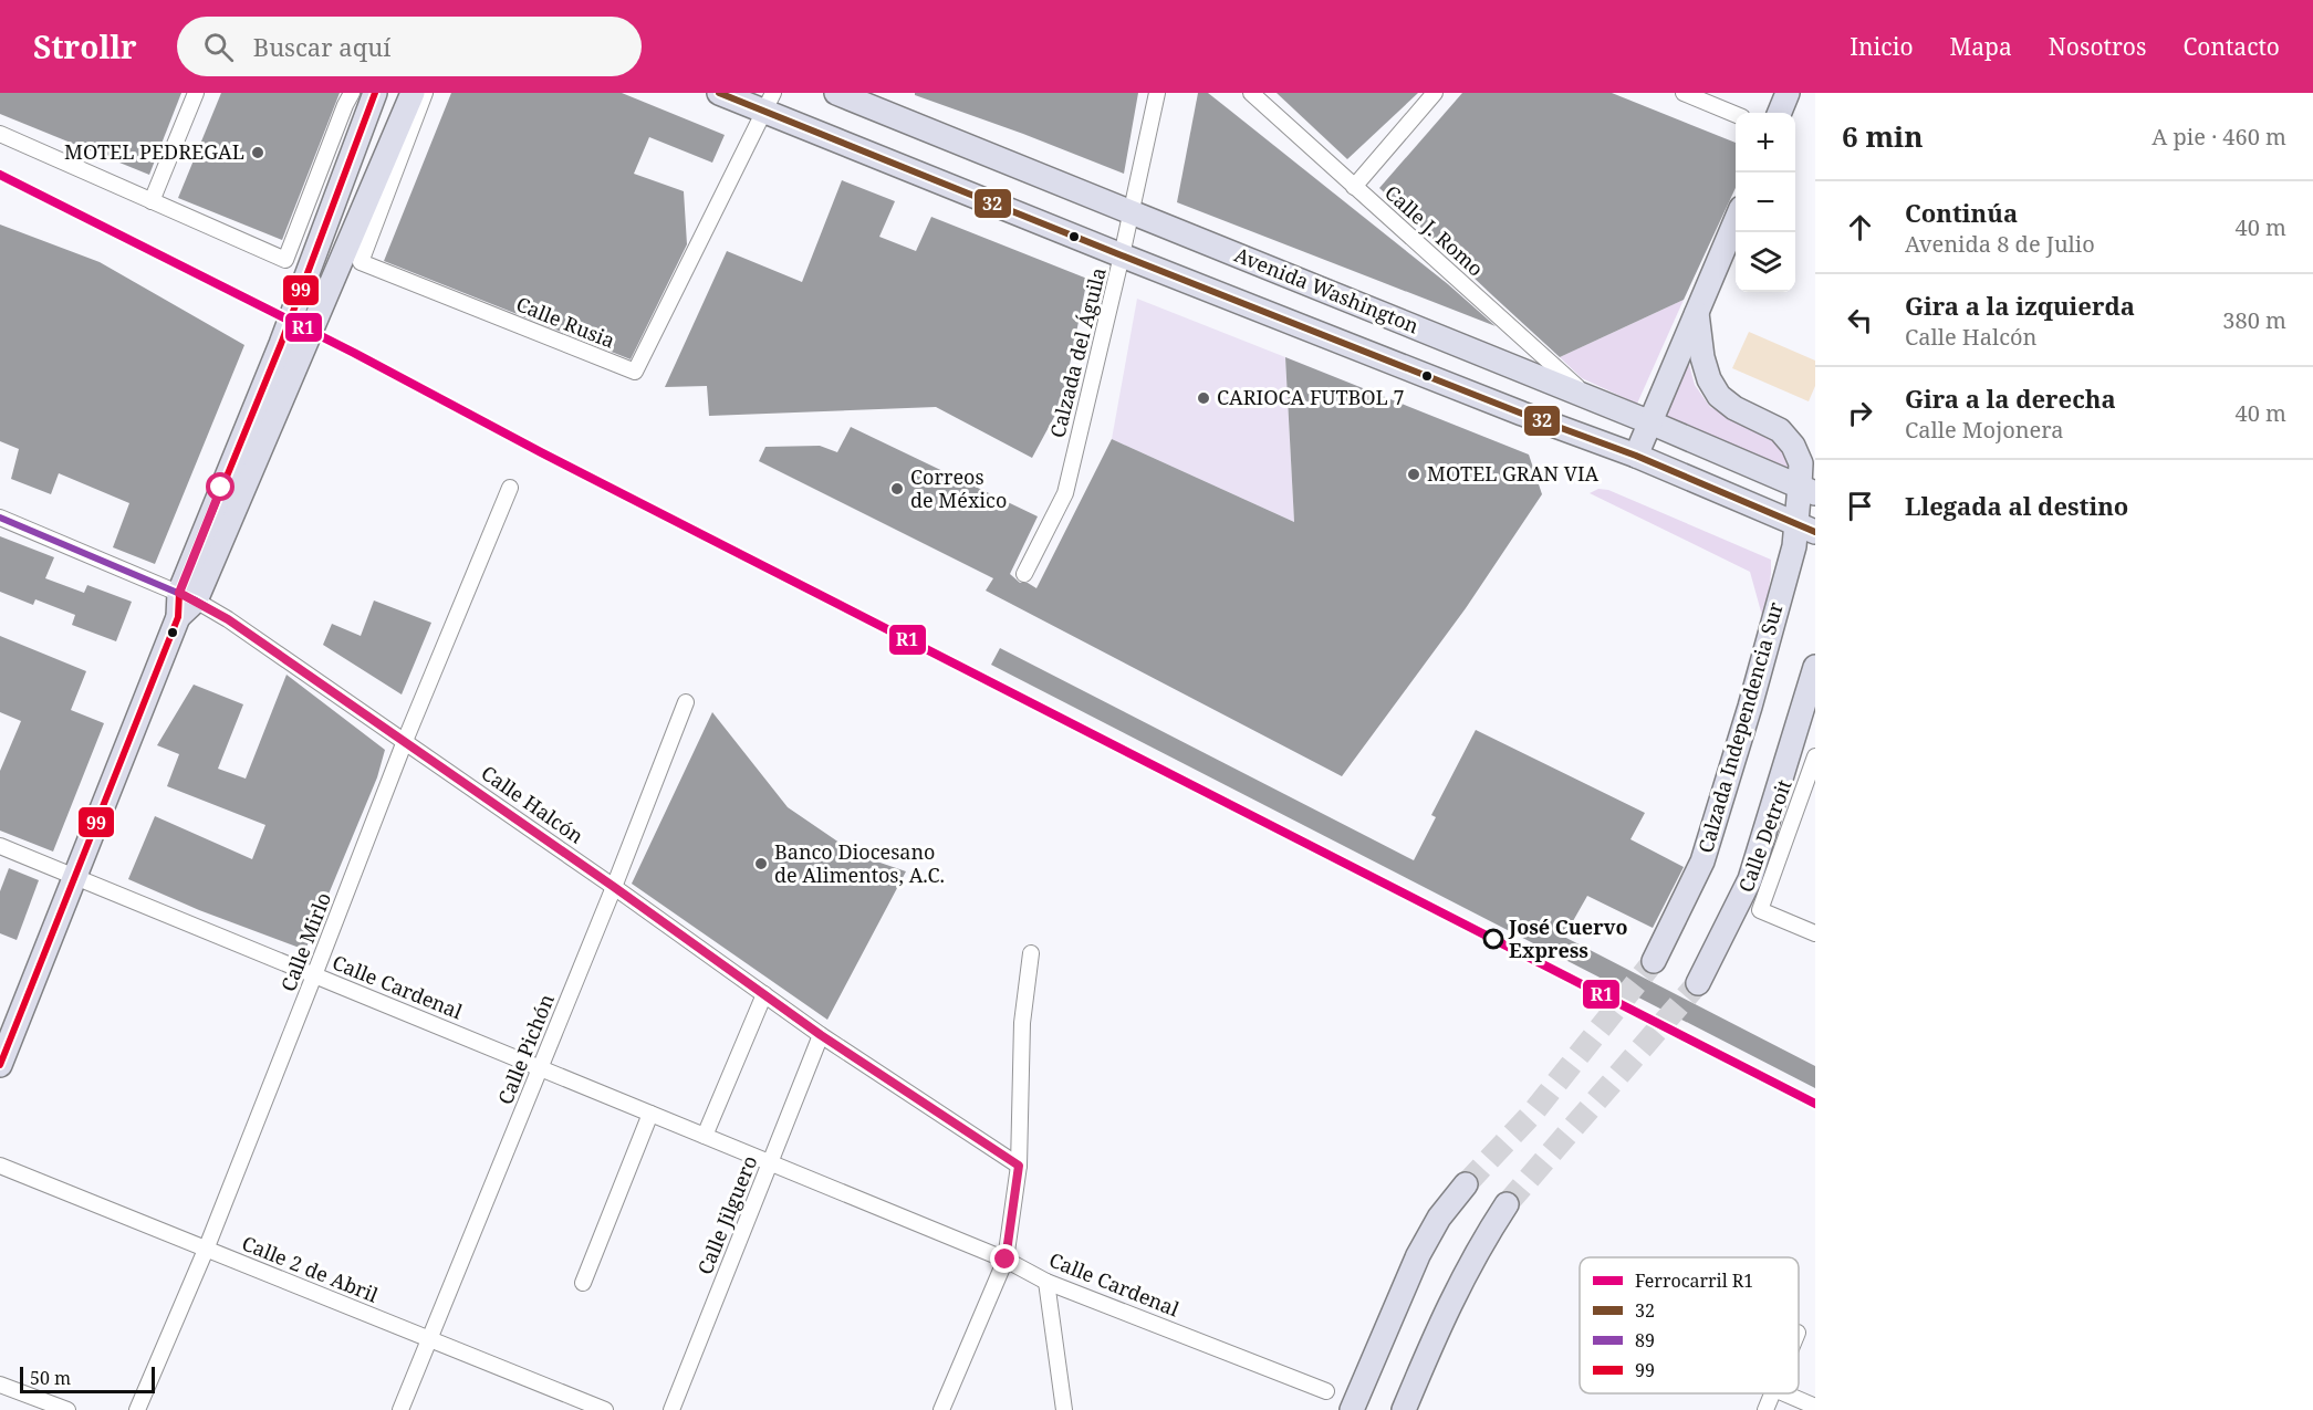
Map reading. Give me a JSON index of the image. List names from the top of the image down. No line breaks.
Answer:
{"streets":{"main road":["Avenida Washington","Calzada Independencia Sur"],"street":["Calle J. Romo","Calle Rusia","Calzada del Águila","Calle Halcón","Calle Detroit","Calle Mirlo","Calle Cardenal","Calle Pichón","Calle Jilguero","Calle 2 de Abril"]},"crossings":[["Calle J. Romo","Avenida Washington"],["Avenida Washington","Calle Rusia"],["Avenida Washington","Calzada del Águila"],["Avenida Washington","Calzada Independencia Sur"],["Calle Halcón","Calle Mirlo"],["Calle Halcón","Calle Pichón"],["Calle Halcón","Calle Jilguero"],["Calle Mirlo","Calle Cardenal"],["Calle Mirlo","Calle 2 de Abril"],["Calle Cardenal","Calle Pichón"],["Calle Cardenal","Calle Jilguero"],["Calle Pichón","Calle 2 de Abril"]],"places":["MOTEL PEDREGAL","CARIOCA FUTBOL 7","MOTEL GRAN VIA","Correos de México","Banco Diocesano de Alimentos, A.C.","José Cuervo Express"],"lines":["transit line 32","transit line 99","rail line R1","transit line 89"],"legend":["Ferrocarril R1","32","89","99"],"scale_bar":"50 m","page":{"header":"Strollr","search":"Buscar aquí","nav":["Inicio","Mapa","Nosotros","Contacto"],"heading":["6 min","A pie · 460 m"],"map_buttons":["+","−"],"list":[["Continúa","Avenida 8 de Julio","40 m"],["Gira a la izquierda","Calle Halcón","380 m"],["Gira a la derecha","Calle Mojonera","40 m"],"Llegada al destino"],"scale":"50 m"}}
